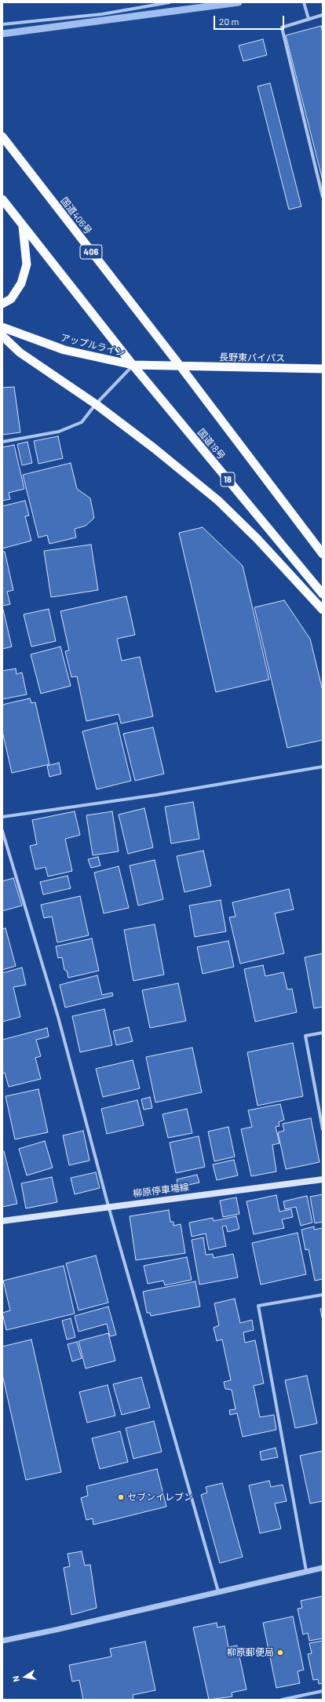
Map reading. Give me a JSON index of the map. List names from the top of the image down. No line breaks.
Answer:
{"streets":{"highway":["国道406号","406","アップルライン","長野東バイパス","国道18号","18"],"main road":["柳原停車場線"]},"crossings":[["国道406号","アップルライン"],["国道406号","長野東バイパス"],["アップルライン","長野東バイパス"],["アップルライン","国道18号"]],"places":["セブンイレブン","柳原郵便局"],"scale_bar":"20 m","north":"left"}
